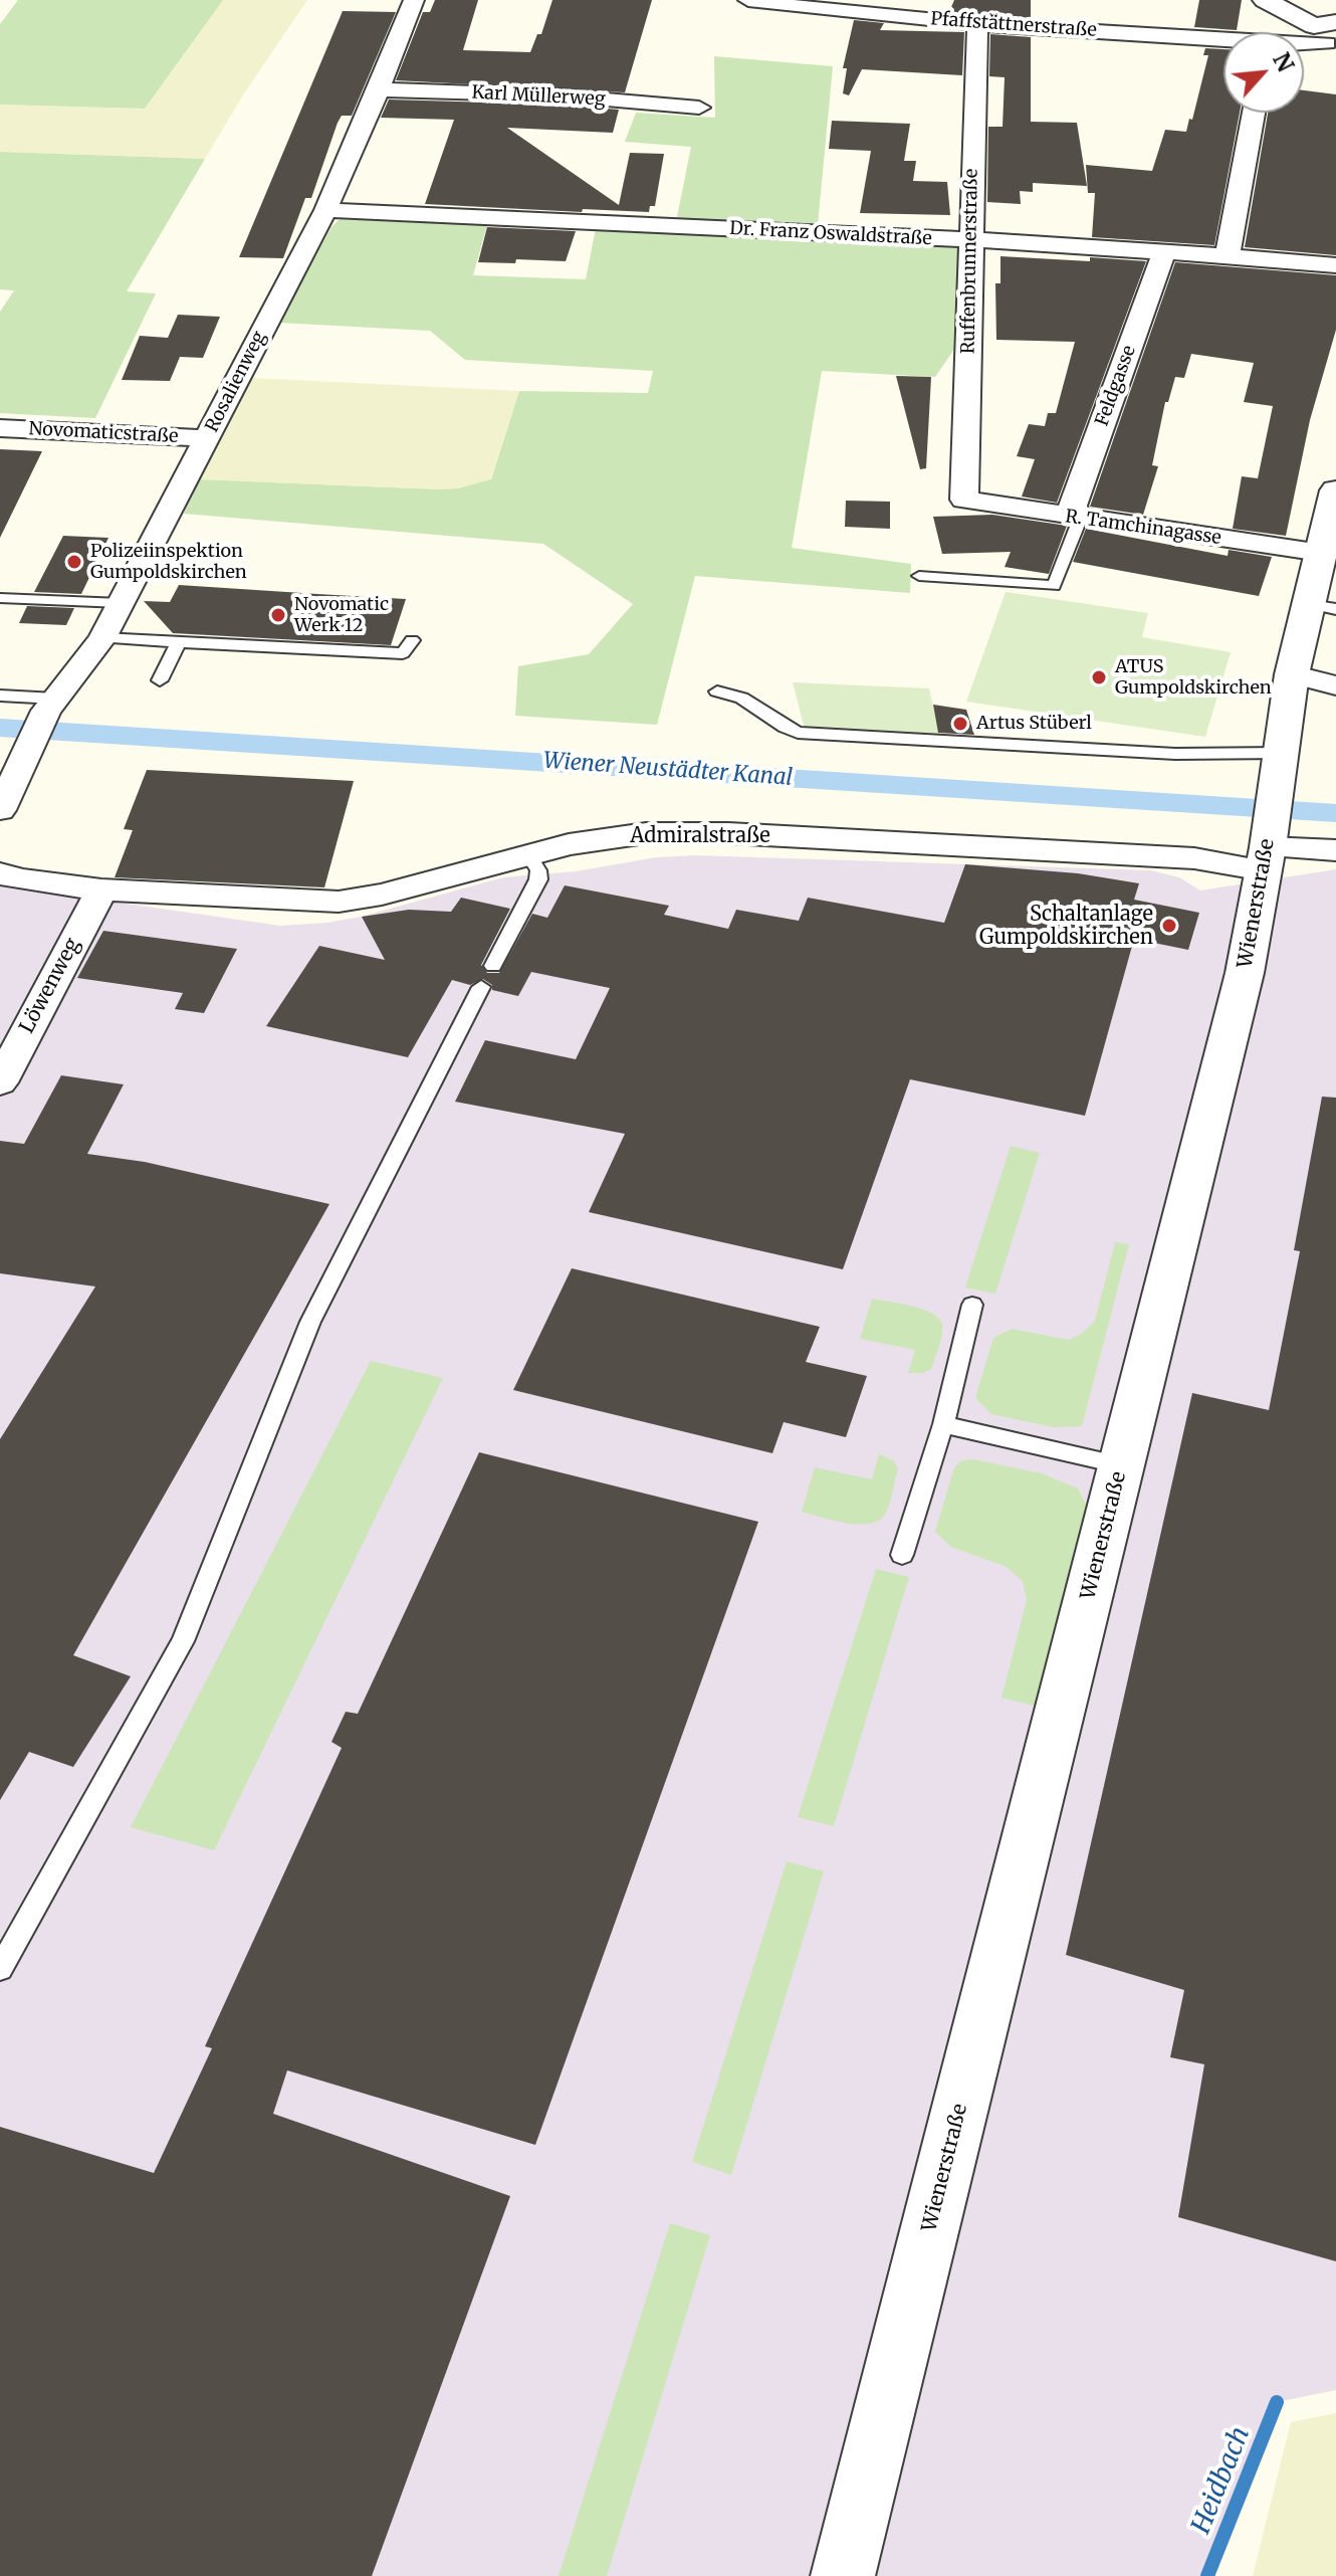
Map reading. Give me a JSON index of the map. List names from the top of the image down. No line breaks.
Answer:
{"streets":{"street":["Pfaffstättnerstraße","Karl Müllerweg","Dr. Franz Oswaldstraße","Ruffenbrunnerstraße","Rosalienweg","Feldgasse","Novomaticstraße","R. Tamchinagasse","Admiralstraße","Wienerstraße","Löwenweg"]},"crossings":[["Pfaffstättnerstraße","Ruffenbrunnerstraße"],["Karl Müllerweg","Rosalienweg"],["Dr. Franz Oswaldstraße","Ruffenbrunnerstraße"],["Dr. Franz Oswaldstraße","Rosalienweg"],["Dr. Franz Oswaldstraße","Feldgasse"],["Ruffenbrunnerstraße","R. Tamchinagasse"],["Rosalienweg","Novomaticstraße"],["Feldgasse","R. Tamchinagasse"],["R. Tamchinagasse","Wienerstraße"],["Admiralstraße","Wienerstraße"],["Admiralstraße","Löwenweg"]],"water":["Wiener Neustädter Kanal","Heidbach"],"places":["Polizeiinspektion Gumpoldskirchen","Novomatic Werk 12","ATUS Gumpoldskirchen","Artus Stüberl","Schaltanlage Gumpoldskirchen"],"north":"top right"}
